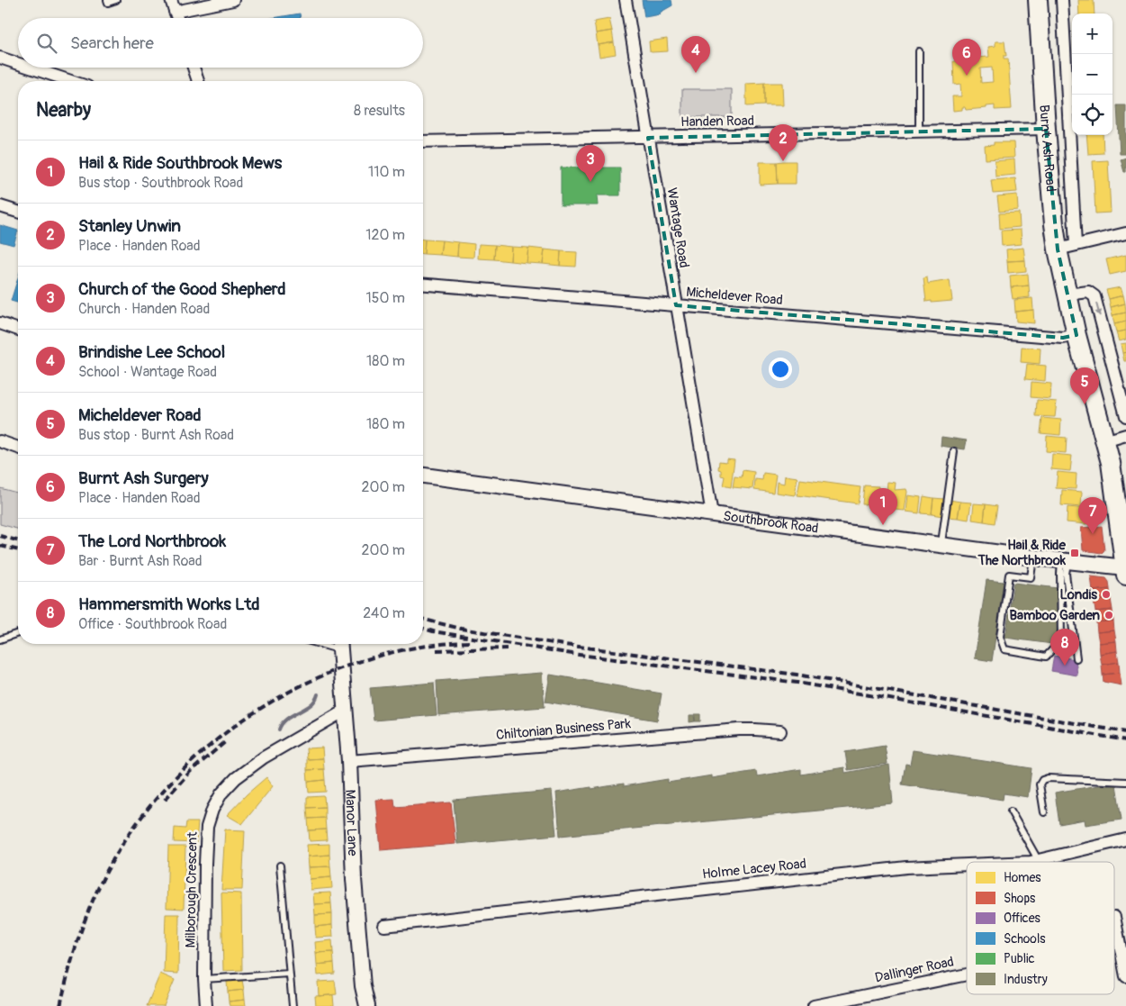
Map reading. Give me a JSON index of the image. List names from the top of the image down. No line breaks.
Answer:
{"streets":{"main road":["Burnt Ash Road"],"street":["Handen Road","Wantage Road","Micheldever Road","Southbrook Road","Chiltonian Business Park","Manor Lane","Holme Lacey Road","Milborough Crescent","Dallinger Road"]},"crossings":[["Handen Road","Burnt Ash Road"],["Handen Road","Wantage Road"],["Burnt Ash Road","Micheldever Road"],["Burnt Ash Road","Southbrook Road"],["Wantage Road","Micheldever Road"],["Wantage Road","Southbrook Road"],["Chiltonian Business Park","Manor Lane"],["Manor Lane","Milborough Crescent"]],"places":{"transit":["Hail & Ride The Northbrook"],"other":["Londis","Bamboo Garden"]},"legend":["Homes","Shops","Offices","Schools","Public","Industry"],"page":{"map_buttons":["+","−"],"search":"Search here","pins":["4","6","2","3","5","1","7","8"],"heading":["Nearby","8 results"],"list":[{"mark":"1","name":"Hail & Ride Southbrook Mews","note":"Bus stop · Southbrook Road","value":"110 m"},{"mark":"2","name":"Stanley Unwin","note":"Place · Handen Road","value":"120 m"},{"mark":"3","name":"Church of the Good Shepherd","note":"Church · Handen Road","value":"150 m"},{"mark":"4","name":"Brindishe Lee School","note":"School · Wantage Road","value":"180 m"},{"mark":"5","name":"Micheldever Road","note":"Bus stop · Burnt Ash Road","value":"180 m"},{"mark":"6","name":"Burnt Ash Surgery","note":"Place · Handen Road","value":"200 m"},{"mark":"7","name":"The Lord Northbrook","note":"Bar · Burnt Ash Road","value":"200 m"},{"mark":"8","name":"Hammersmith Works Ltd","note":"Office · Southbrook Road","value":"240 m"}]}}
